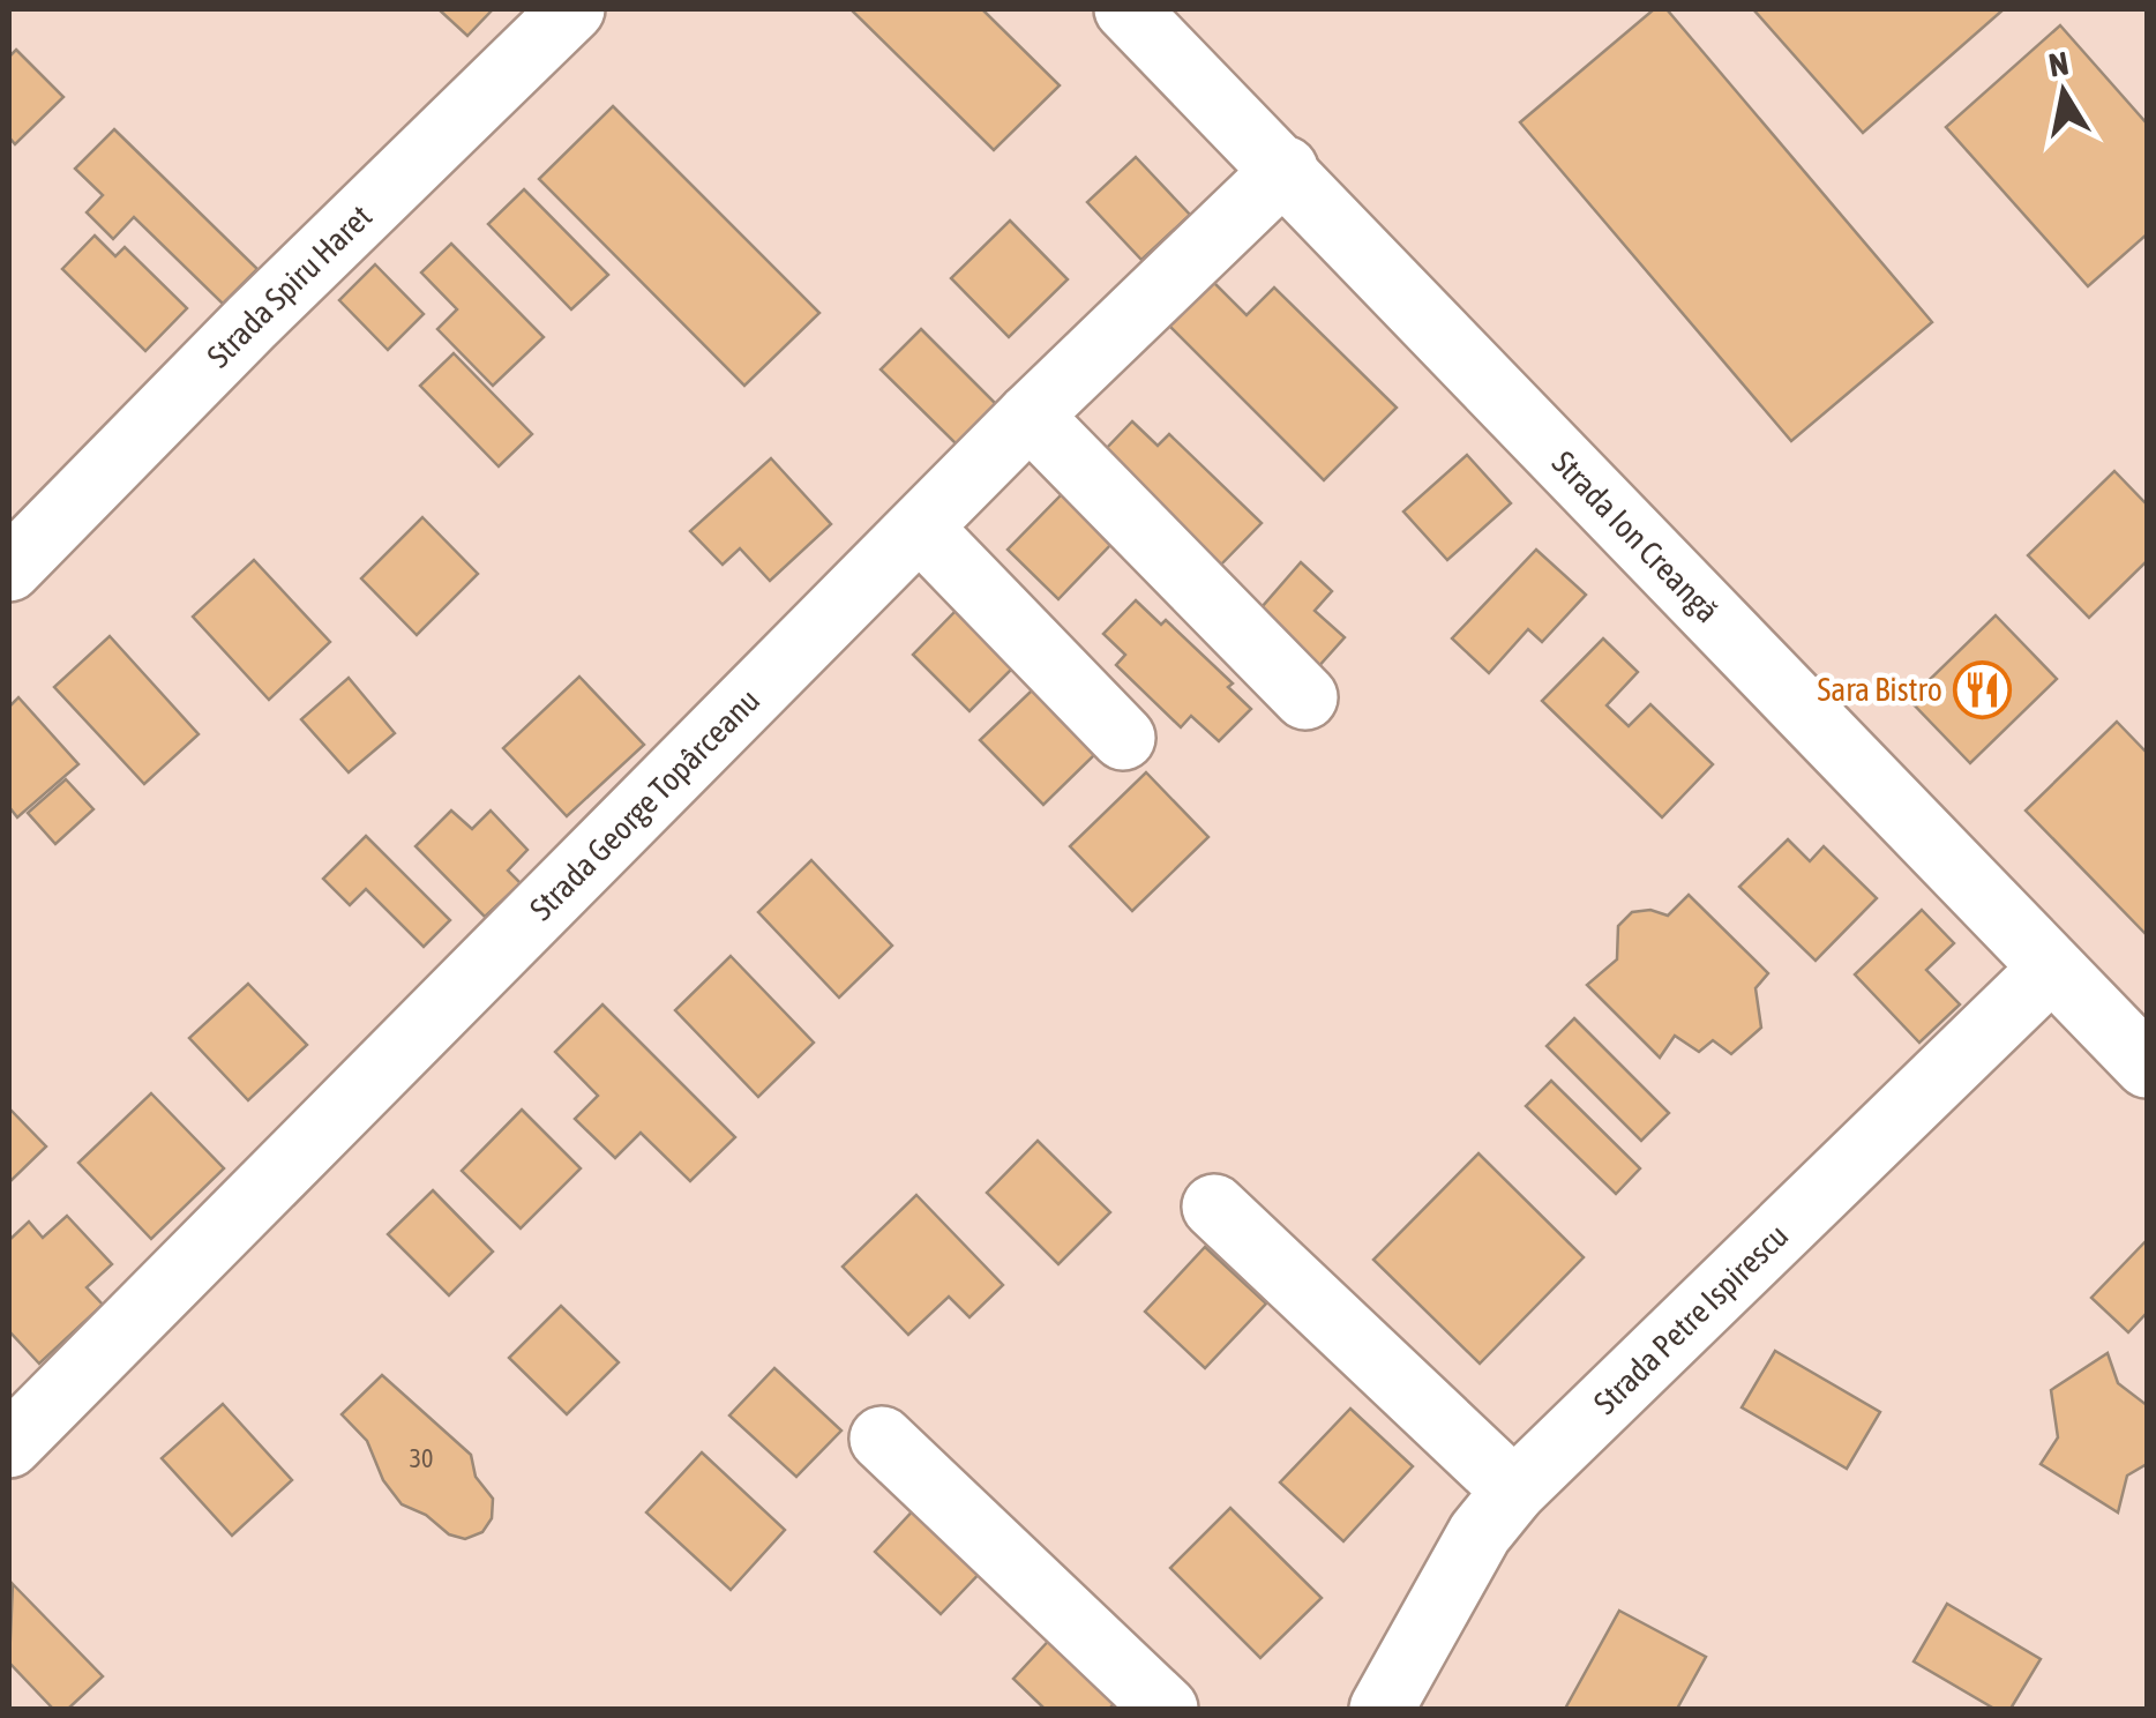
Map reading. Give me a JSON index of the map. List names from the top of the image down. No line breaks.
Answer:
{"streets":{"street":["Strada Spiru Haret","Strada Ion Creangă","Strada George Topârceanu","Strada Petre Ispirescu"]},"crossings":[["Strada Ion Creangă","Strada George Topârceanu"],["Strada Ion Creangă","Strada Petre Ispirescu"]],"places":{"restaurant":["Sara Bistro"]},"house_numbers":["30"],"north":"top"}
